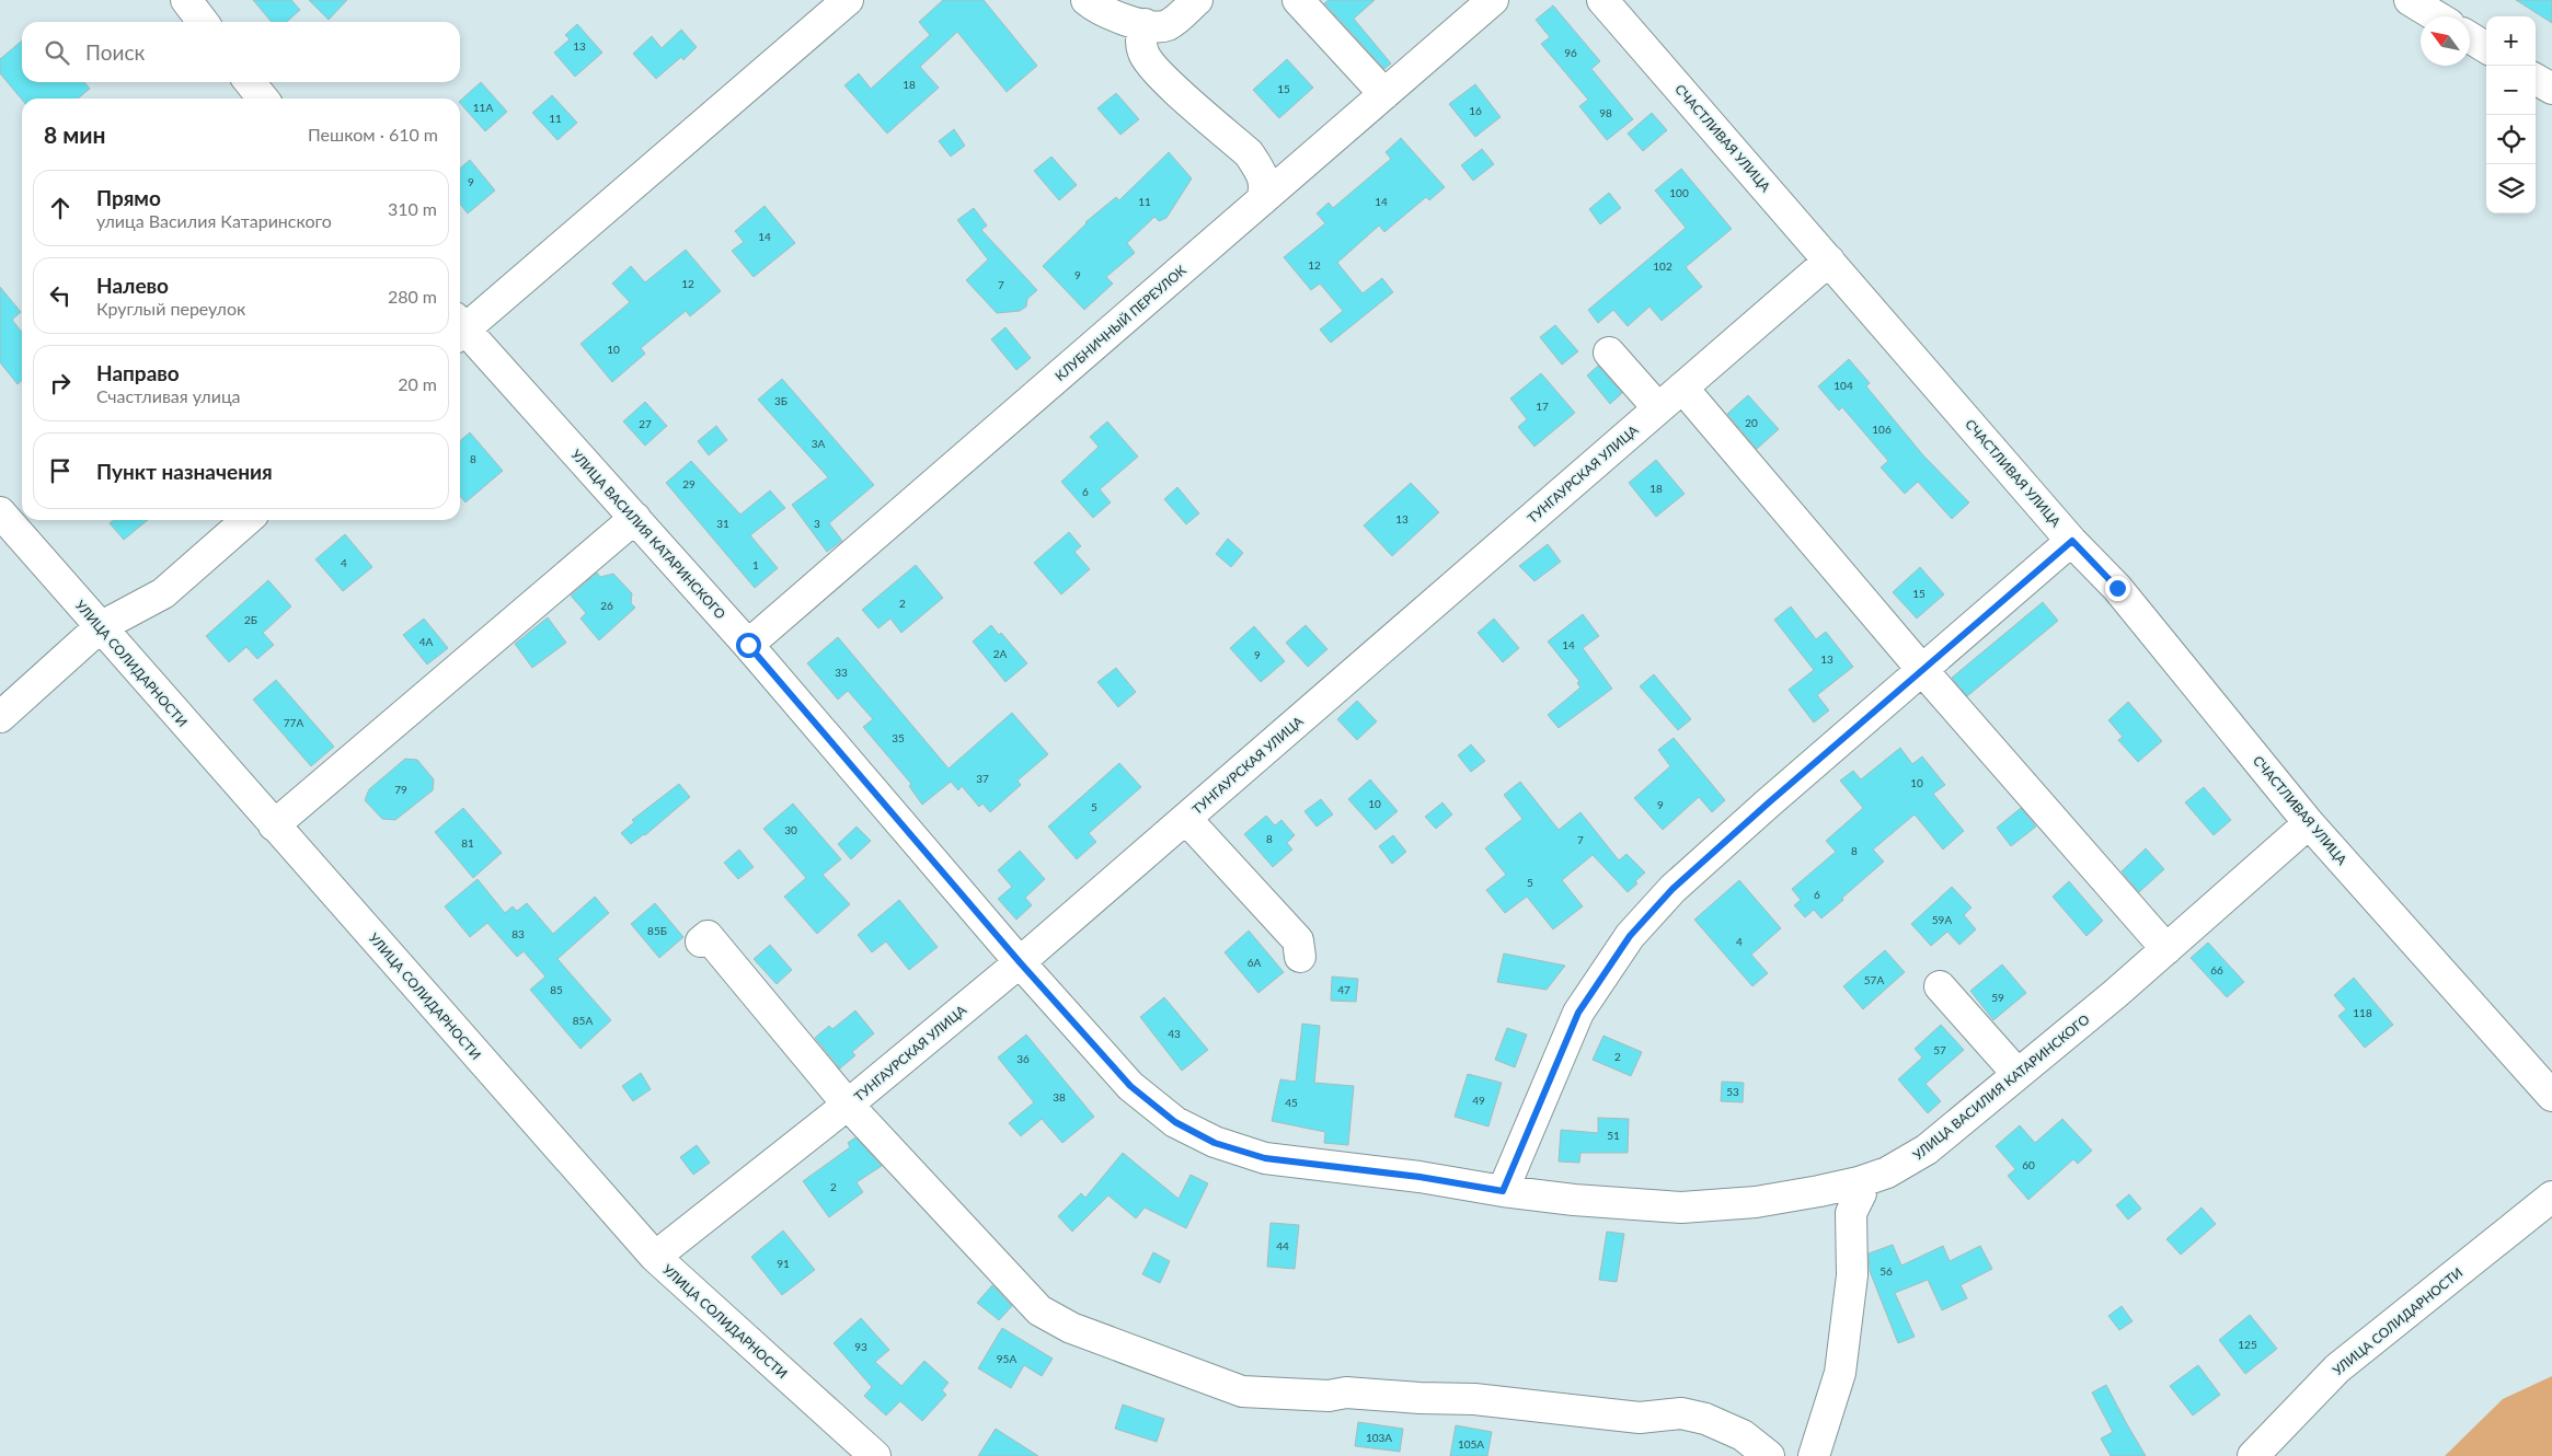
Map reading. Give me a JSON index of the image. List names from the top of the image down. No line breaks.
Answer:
{"streets":{"street":["СЧАСТЛИВАЯ УЛИЦА","КЛУБНИЧНЫЙ ПЕРЕУЛОК","ТУНГАУРСКАЯ УЛИЦА","УЛИЦА ВАСИЛИЯ КАТАРИНСКОГО","УЛИЦА СОЛИДАРНОСТИ"]},"crossings":[["СЧАСТЛИВАЯ УЛИЦА","ТУНГАУРСКАЯ УЛИЦА"],["СЧАСТЛИВАЯ УЛИЦА","УЛИЦА ВАСИЛИЯ КАТАРИНСКОГО"],["КЛУБНИЧНЫЙ ПЕРЕУЛОК","УЛИЦА ВАСИЛИЯ КАТАРИНСКОГО"],["ТУНГАУРСКАЯ УЛИЦА","УЛИЦА ВАСИЛИЯ КАТАРИНСКОГО"],["ТУНГАУРСКАЯ УЛИЦА","УЛИЦА СОЛИДАРНОСТИ"]],"house_numbers":["13","96","18","15","11А","16","98","11","9","100","11","14","14","12","102","9","12","7","10","104","3Б","17","20","27","106","3А","8","29","18","6","13","31","3","4","1","15","2","26","2Б","4А","14","2А","9","13","33","77А","35","37","10","79","10","9","5","30","8","7","81","8","5","6","59А","85Б","83","4","6А","66","57А","85","47","59","118","85А","43","57","2","36","53","38","49","45","51","60","2","44","91","56","125","93","95А","103А","105А"],"north":"top left","page":{"map_buttons":["+","−"],"search":"Поиск","heading":["8 мин","Пешком · 610 m"],"list":[["Прямо","улица Василия Катаринского","310 m"],["Налево","Круглый переулок","280 m"],["Направо","Счастливая улица","20 m"],"Пункт назначения"]}}
